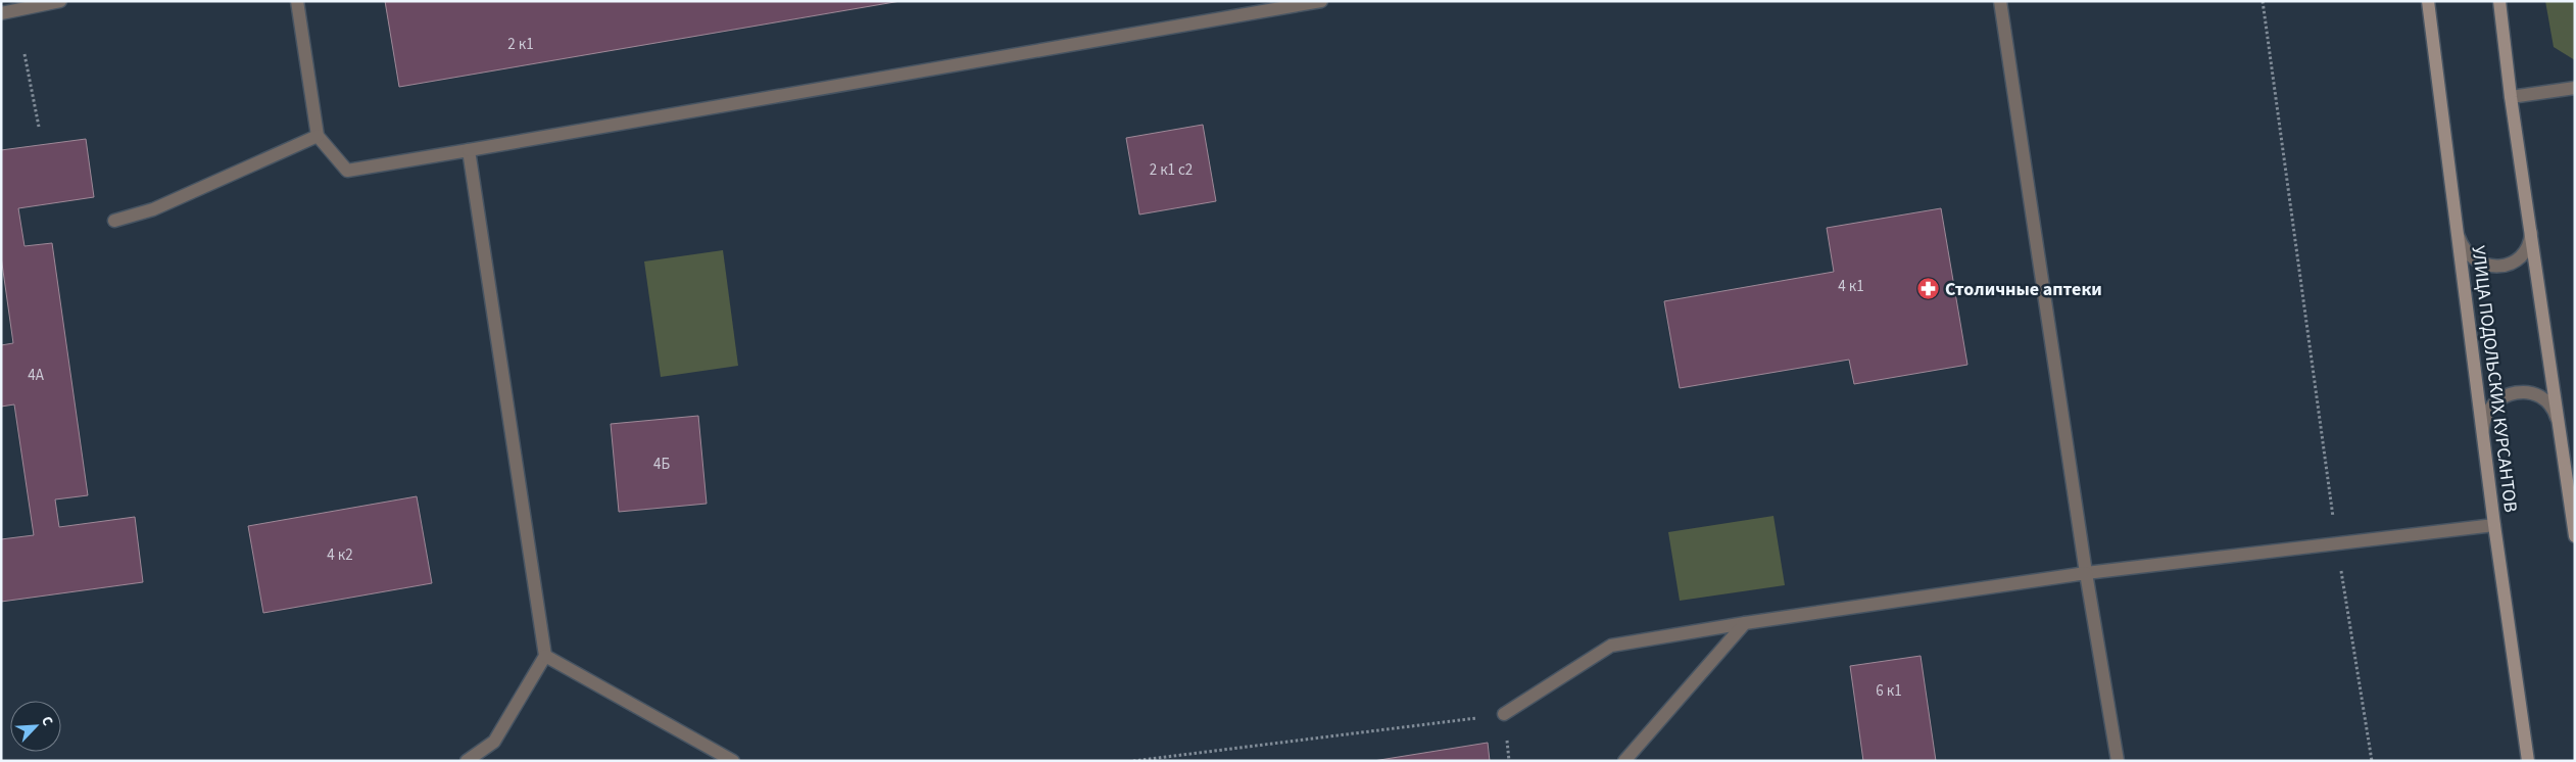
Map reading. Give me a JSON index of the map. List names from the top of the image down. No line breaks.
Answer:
{"streets":{"main road":["УЛИЦА ПОДОЛЬСКИХ КУРСАНТОВ"]},"places":{"pharmacy":["Столичные аптеки"]},"house_numbers":["2 к1","2 к1 с2","4 к1","4А","4Б","4 к2","6 к1"],"north":"top right"}
